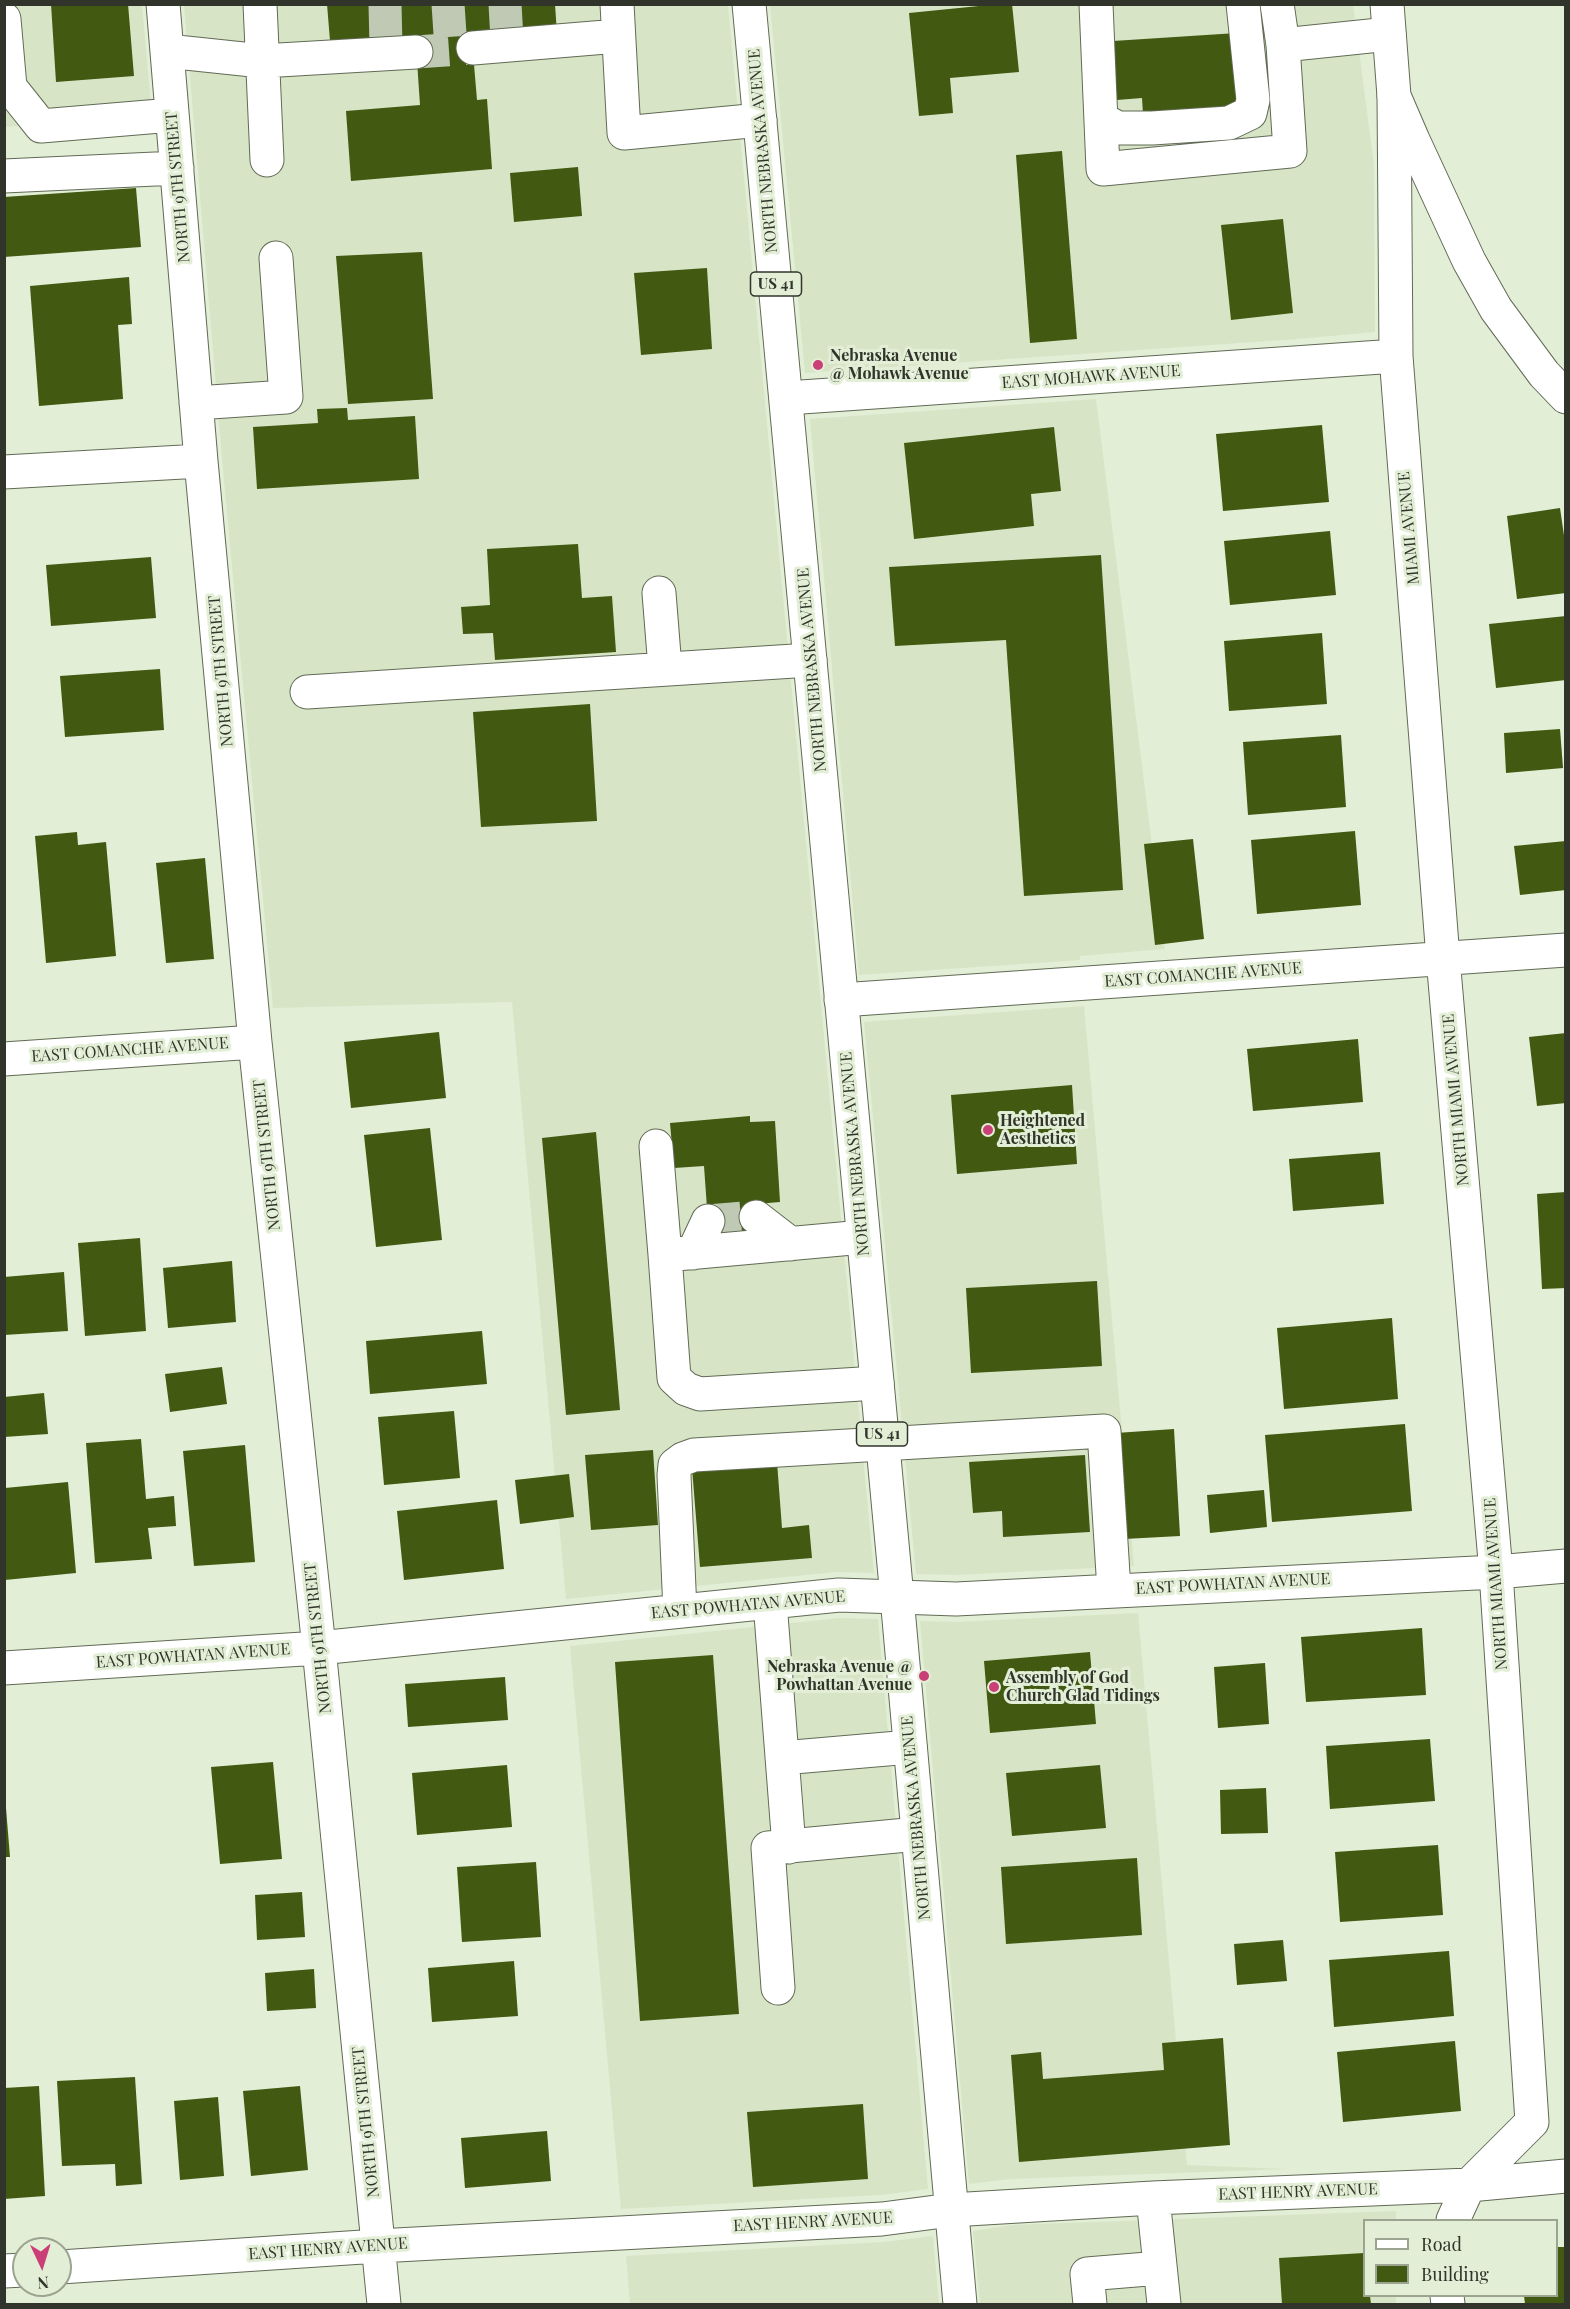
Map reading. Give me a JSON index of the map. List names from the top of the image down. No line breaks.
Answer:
{"streets":{"main road":["NORTH NEBRASKA AVENUE","NORTH 9TH STREET","US 41","EAST MOHAWK AVENUE","MIAMI AVENUE","EAST COMANCHE AVENUE","NORTH MIAMI AVENUE","EAST POWHATAN AVENUE","EAST HENRY AVENUE"]},"crossings":[["NORTH NEBRASKA AVENUE","EAST MOHAWK AVENUE"],["NORTH NEBRASKA AVENUE","EAST COMANCHE AVENUE"],["NORTH NEBRASKA AVENUE","EAST POWHATAN AVENUE"],["NORTH NEBRASKA AVENUE","EAST HENRY AVENUE"],["NORTH 9TH STREET","EAST COMANCHE AVENUE"],["NORTH 9TH STREET","EAST POWHATAN AVENUE"],["NORTH 9TH STREET","EAST HENRY AVENUE"],["EAST MOHAWK AVENUE","MIAMI AVENUE"],["MIAMI AVENUE","EAST COMANCHE AVENUE"],["MIAMI AVENUE","NORTH MIAMI AVENUE"],["EAST COMANCHE AVENUE","NORTH MIAMI AVENUE"],["NORTH MIAMI AVENUE","EAST POWHATAN AVENUE"],["NORTH MIAMI AVENUE","EAST HENRY AVENUE"]],"places":["Nebraska Avenue @ Mohawk Avenue","Heightened Aesthetics","Nebraska Avenue @ Powhattan Avenue","Assembly of God Church Glad Tidings"],"legend":["Road","Building"],"north":"bottom"}
